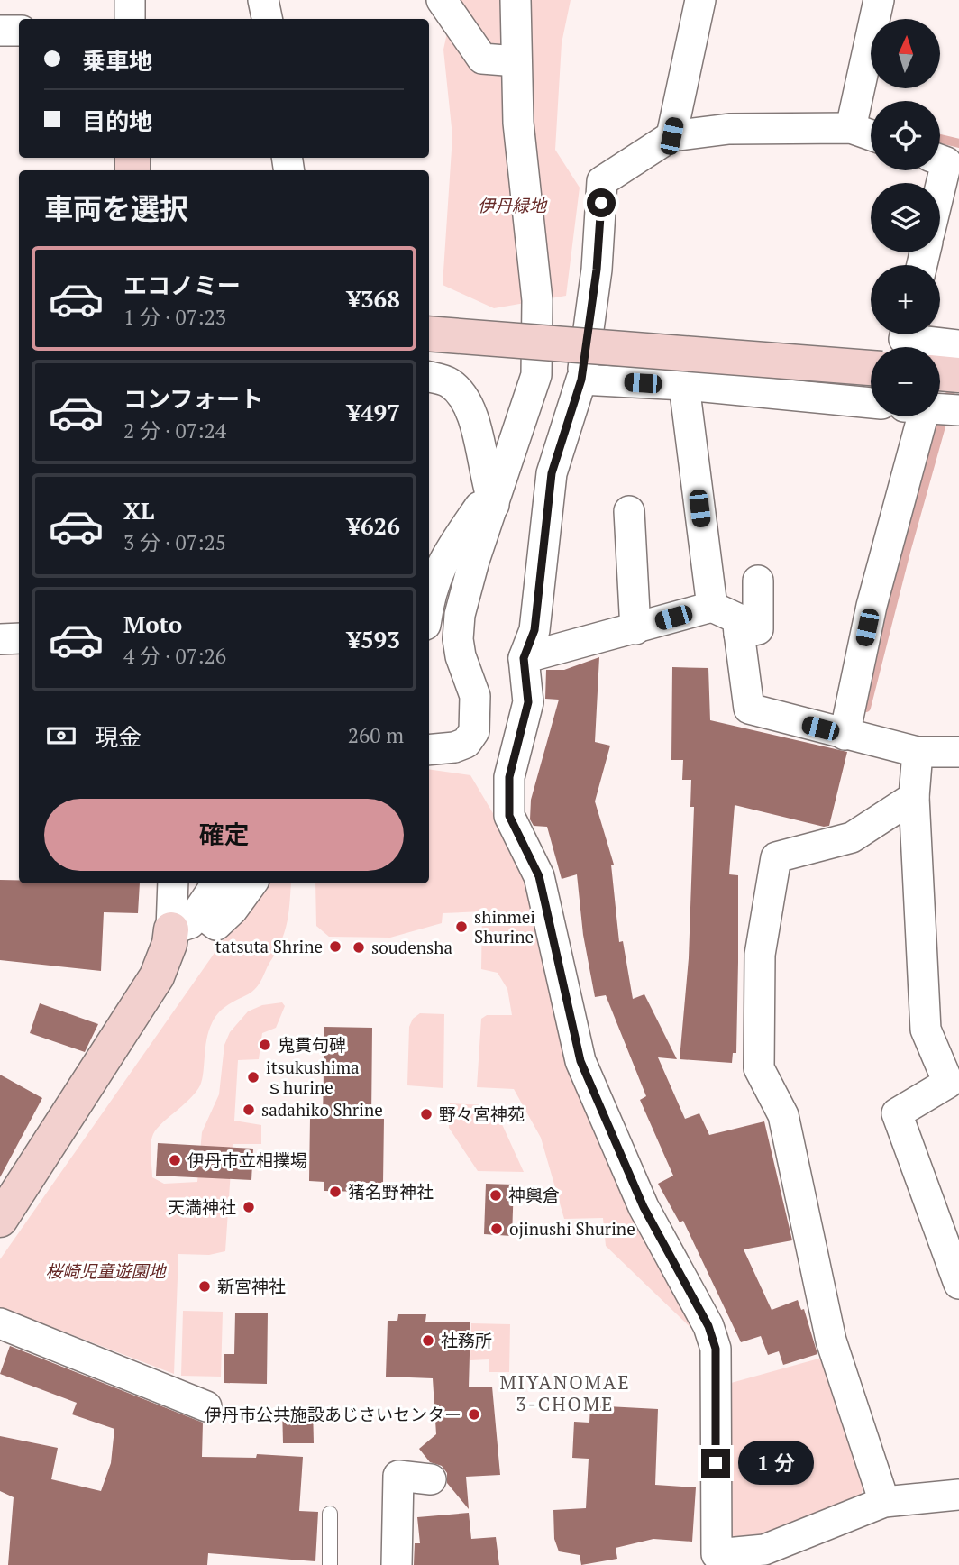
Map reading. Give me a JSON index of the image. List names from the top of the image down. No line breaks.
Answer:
{"districts":["MIYANOMAE 3-CHOME"],"parks":["伊丹緑地","桜崎児童遊園地"],"places":["shinmei Shurine","tatsuta Shrine","soudensha","鬼貫句碑","itsukushima ｓhurine","sadahiko Shrine","野々宮神苑","伊丹市立相撲場","猪名野神社","神輿倉","天満神社","ojinushi Shurine","新宮神社","社務所","伊丹市公共施設あじさいセンター"],"north":"top","page":{"map_buttons":["+","−"],"banner":["乗車地","目的地"],"heading":"車両を選択","list":[{"name":"エコノミー","note":"1 分 · 07:23","value":"¥368"},{"name":"コンフォート","note":"2 分 · 07:24","value":"¥497"},{"name":"XL","note":"3 分 · 07:25","value":"¥626"},{"name":"Moto","note":"4 分 · 07:26","value":"¥593"}],"pay":["現金","260 m"],"buttons":"確定","bubble":"1 分"}}
